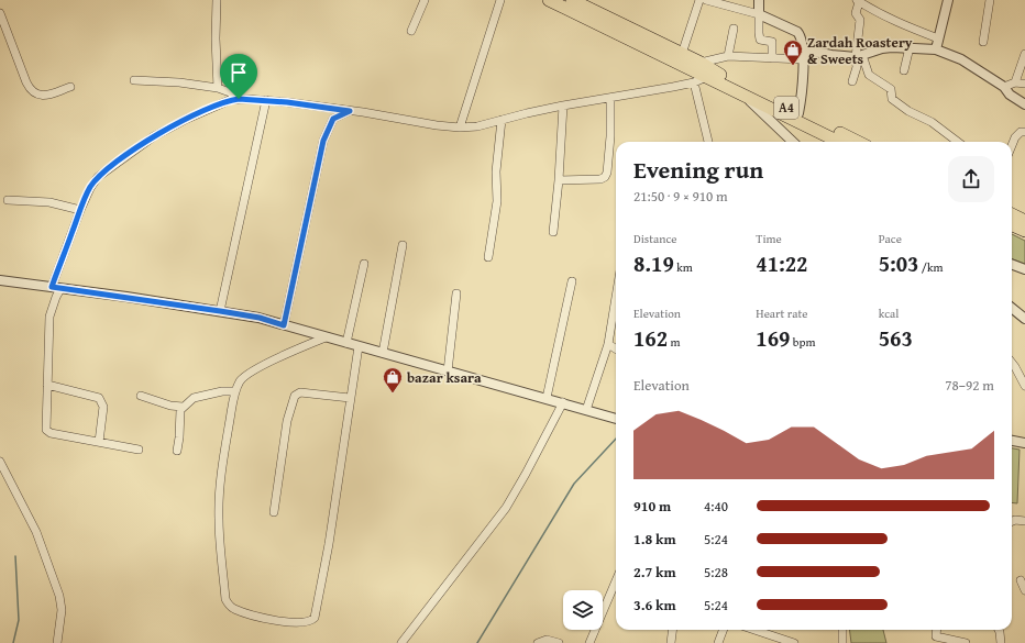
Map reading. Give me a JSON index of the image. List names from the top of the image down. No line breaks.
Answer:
{"streets":{"highway":["A4"]},"places":{"shop":["Zardah Roastery & Sweets","bazar ksara"]},"page":{"heading":["Evening run","21:50 · 9 × 910 m"],"stats":[["Distance","8.19 km"],["Time","41:22"],["Pace","5:03 /km"],["Elevation","162 m"],["Heart rate","169 bpm"],["kcal","563"]],"chart":["Elevation","78–92 m"],"list":[{"name":"910 m","note":"4:40"},{"name":"1.8 km","note":"5:24"},{"name":"2.7 km","note":"5:28"},{"name":"3.6 km","note":"5:24"}]}}
